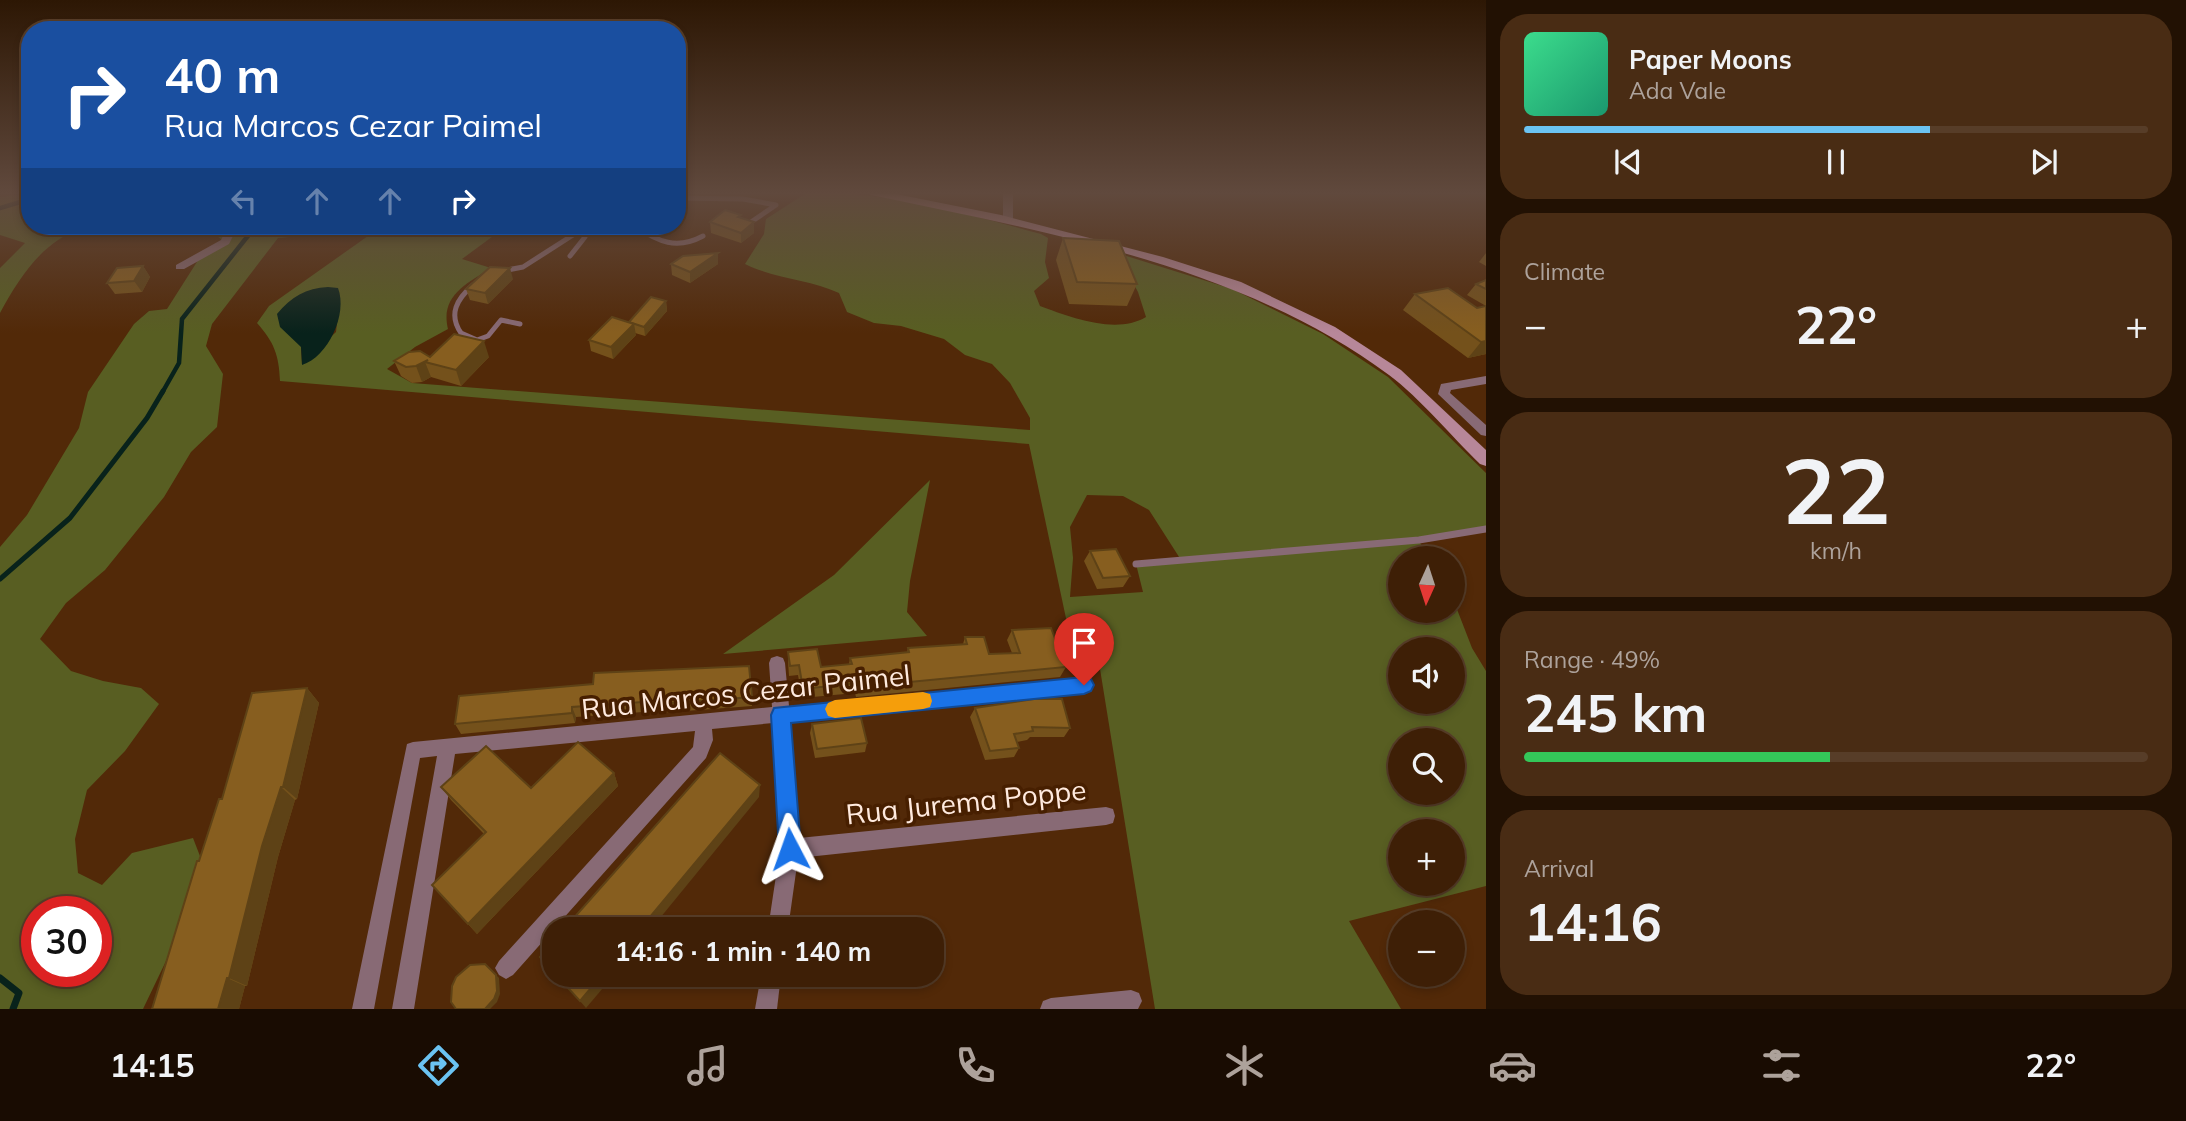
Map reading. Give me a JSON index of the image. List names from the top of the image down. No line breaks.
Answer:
{"streets":{"street":["Rua Marcos Cezar Paimel","Rua Jurema Poppe"]},"north":"bottom","page":{"turn":["40 m","Rua Marcos Cezar Paimel"],"song":["Paper Moons","Ada Vale"],"tile":["Climate",["22","km/h"],["Range · 49%","245 km"],["Arrival","14:16"]],"heat":["−","22°","+"],"map_buttons":["+","−"],"limit":"30","trip":"14:16 · 1 min · 140 m","tabs":["14:15","22°"]}}
